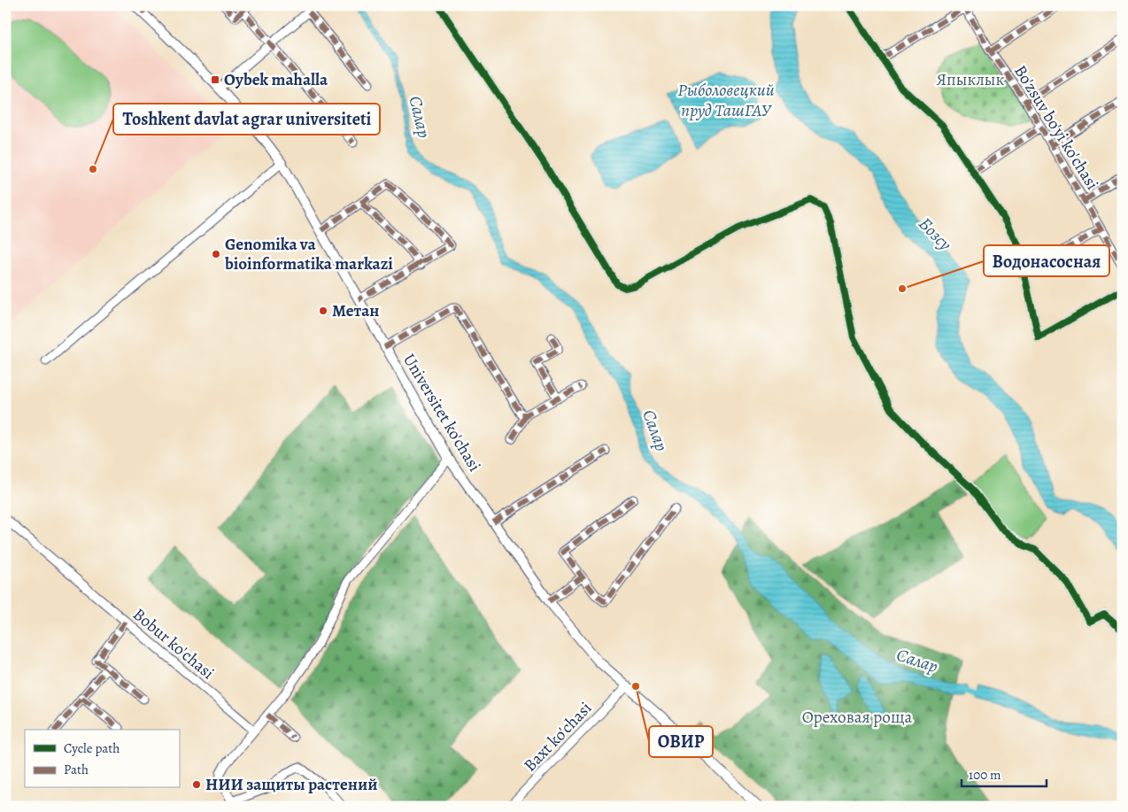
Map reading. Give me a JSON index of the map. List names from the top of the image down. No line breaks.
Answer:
{"streets":{"main road":["Universitet ko'chasi"],"street":["Bo'zsuv bo'yi ko'chasi","Bobur ko'chasi","Baxt ko'chasi"]},"crossings":[["Universitet ko'chasi","Baxt ko'chasi"]],"water":["Рыболовецкий пруд ТашГАУ","Салар","Бозсу"],"parks":["Япыклык","Ореховая роща"],"places":{"transit":["Oybek mahalla"],"other":["Toshkent davlat agrar universiteti","Genomika va bioinformatika markazi","Водонасосная","Метан","ОВИР","НИИ защиты растений"]},"legend":["Cycle path","Path"],"scale_bar":"100 m"}
